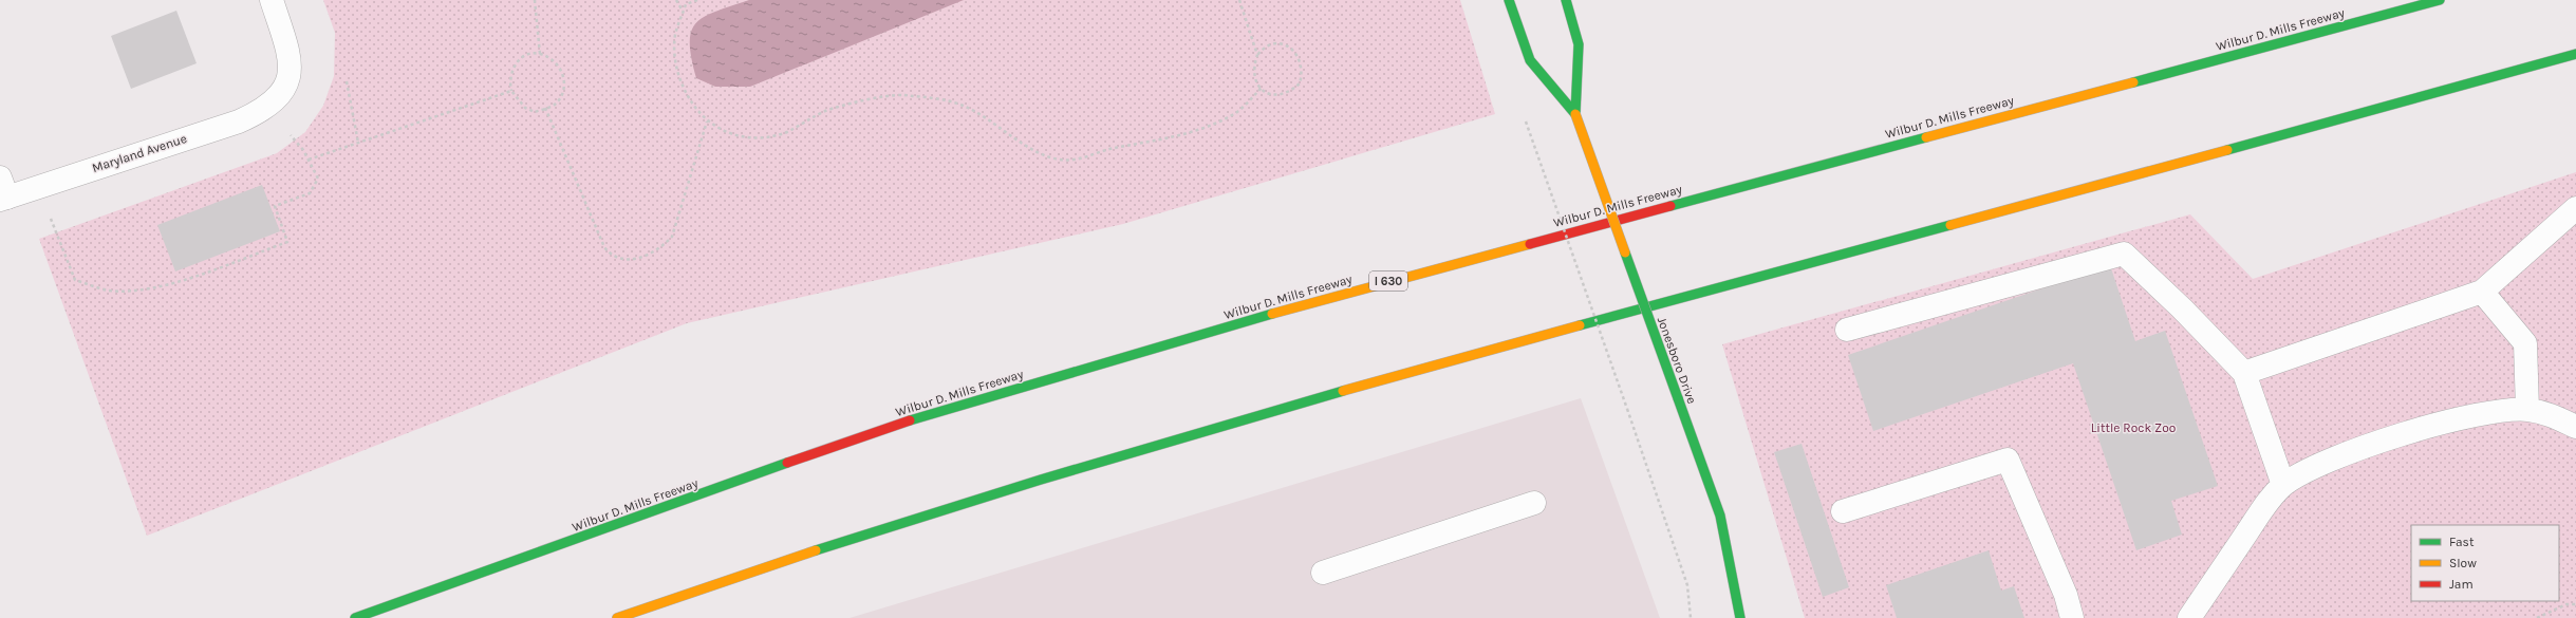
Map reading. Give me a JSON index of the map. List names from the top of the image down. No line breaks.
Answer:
{"streets":{"main road":["Wilbur D. Mills Freeway","I 630","Jonesboro Drive"],"street":["Maryland Avenue"]},"parks":["Little Rock Zoo"],"legend":["Fast","Slow","Jam"]}
